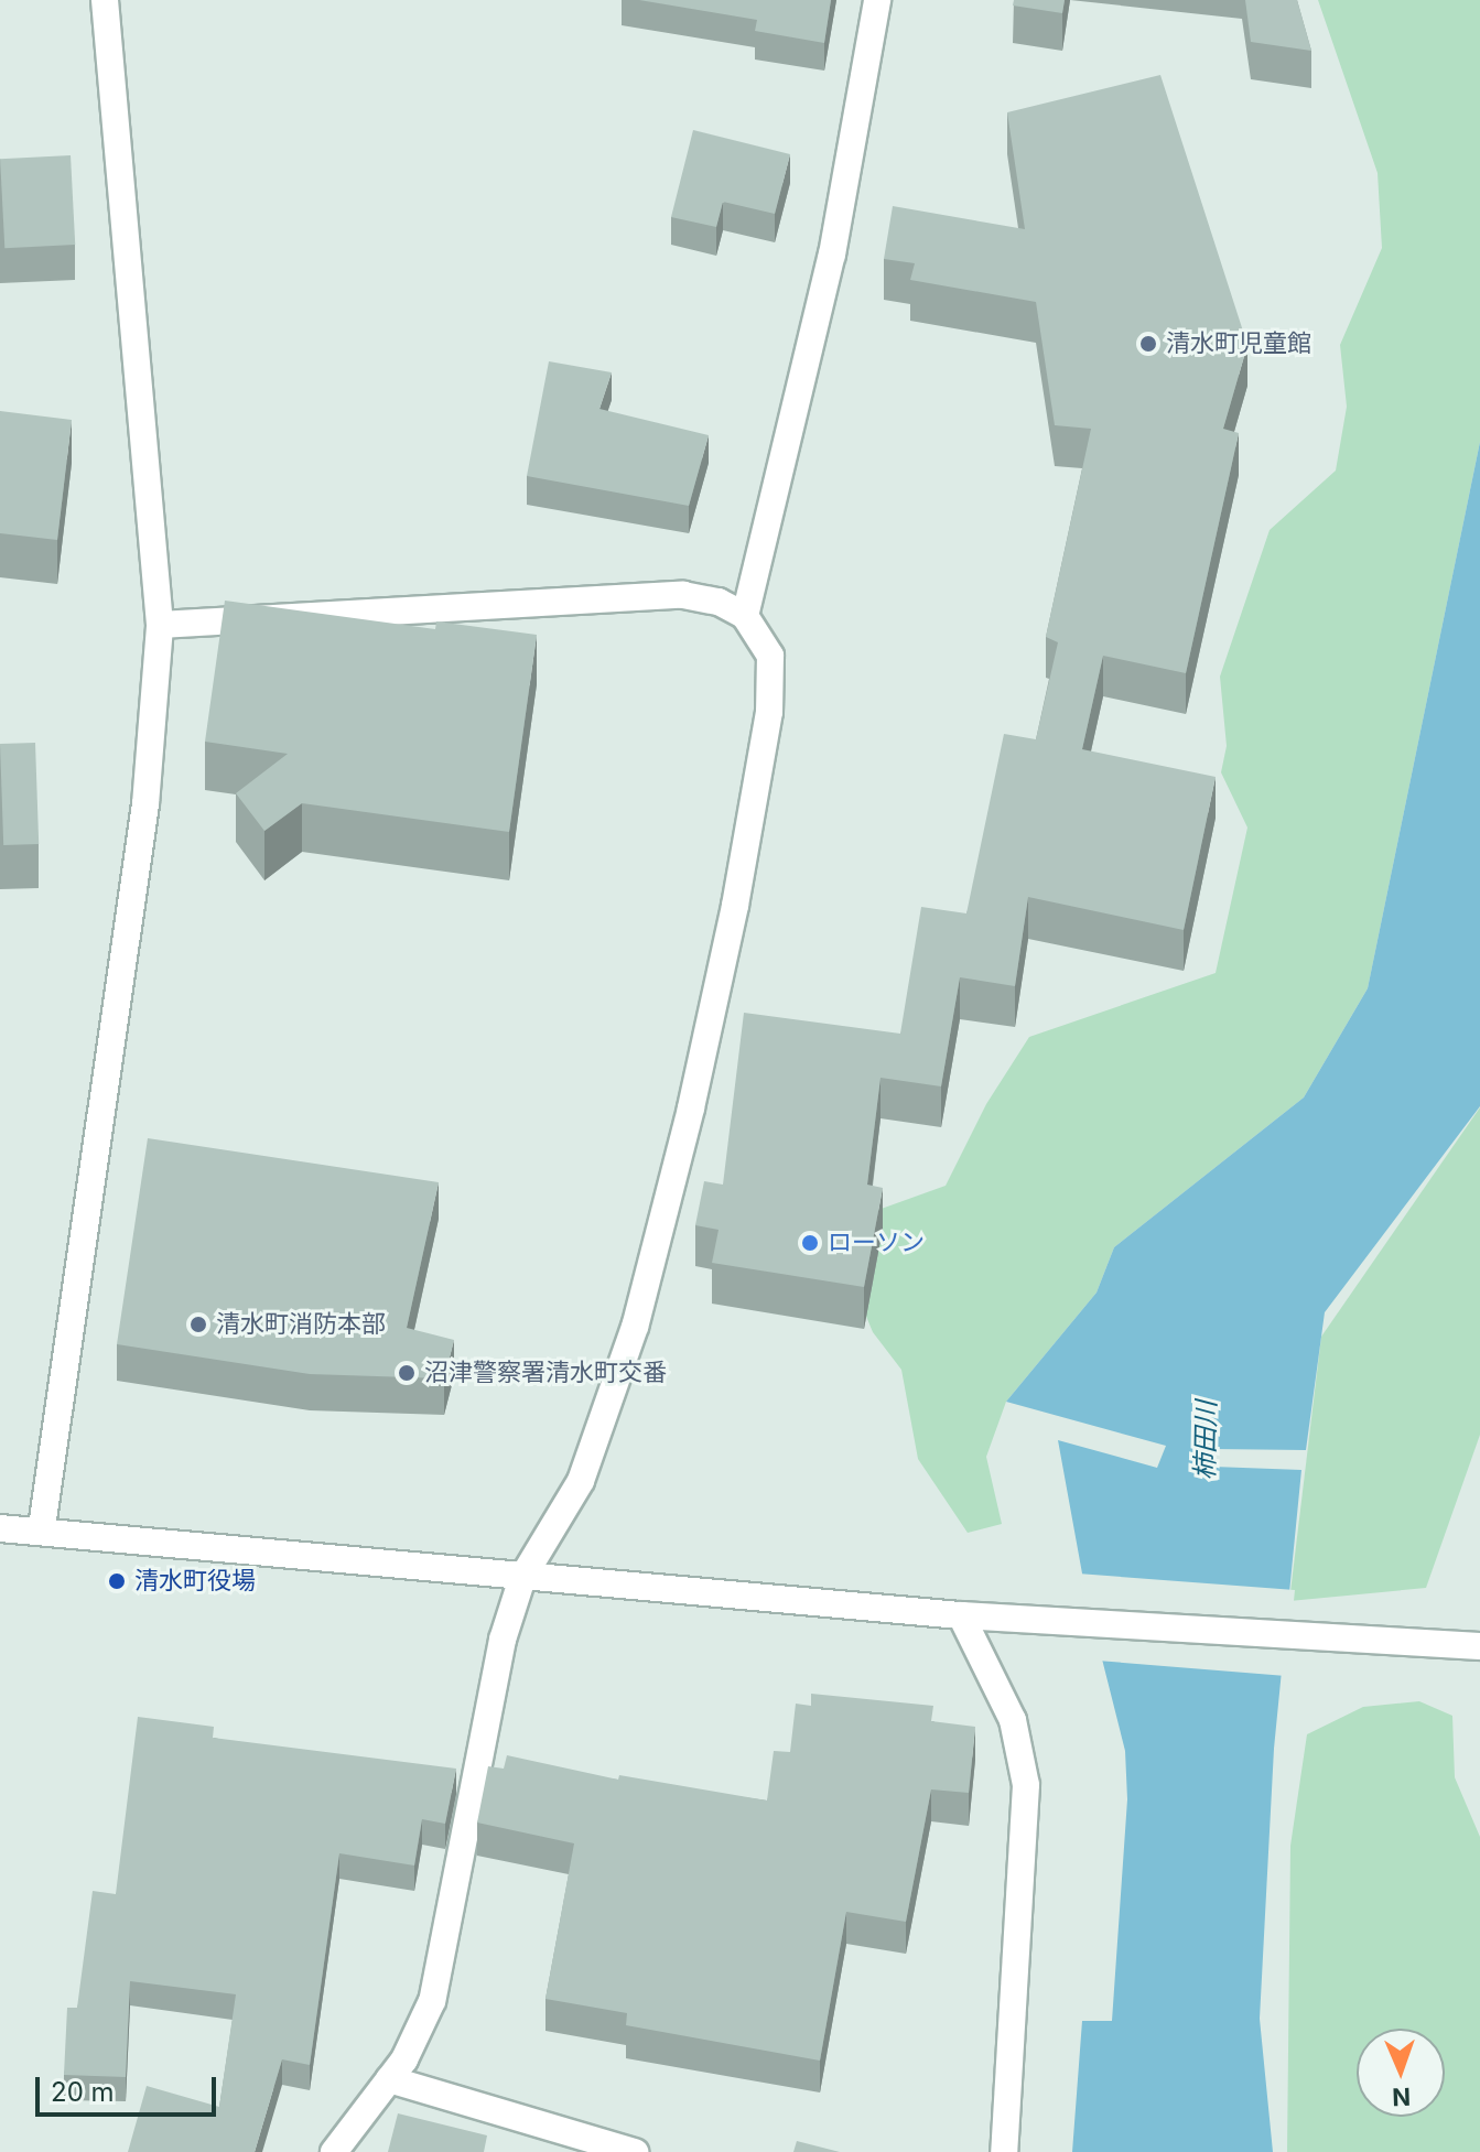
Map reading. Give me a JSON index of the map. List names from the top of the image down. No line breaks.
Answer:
{"water":["柿田川"],"places":["清水町児童館","ローソン","清水町消防本部","沼津警察署清水町交番","清水町役場"],"scale_bar":"20 m","north":"bottom"}
